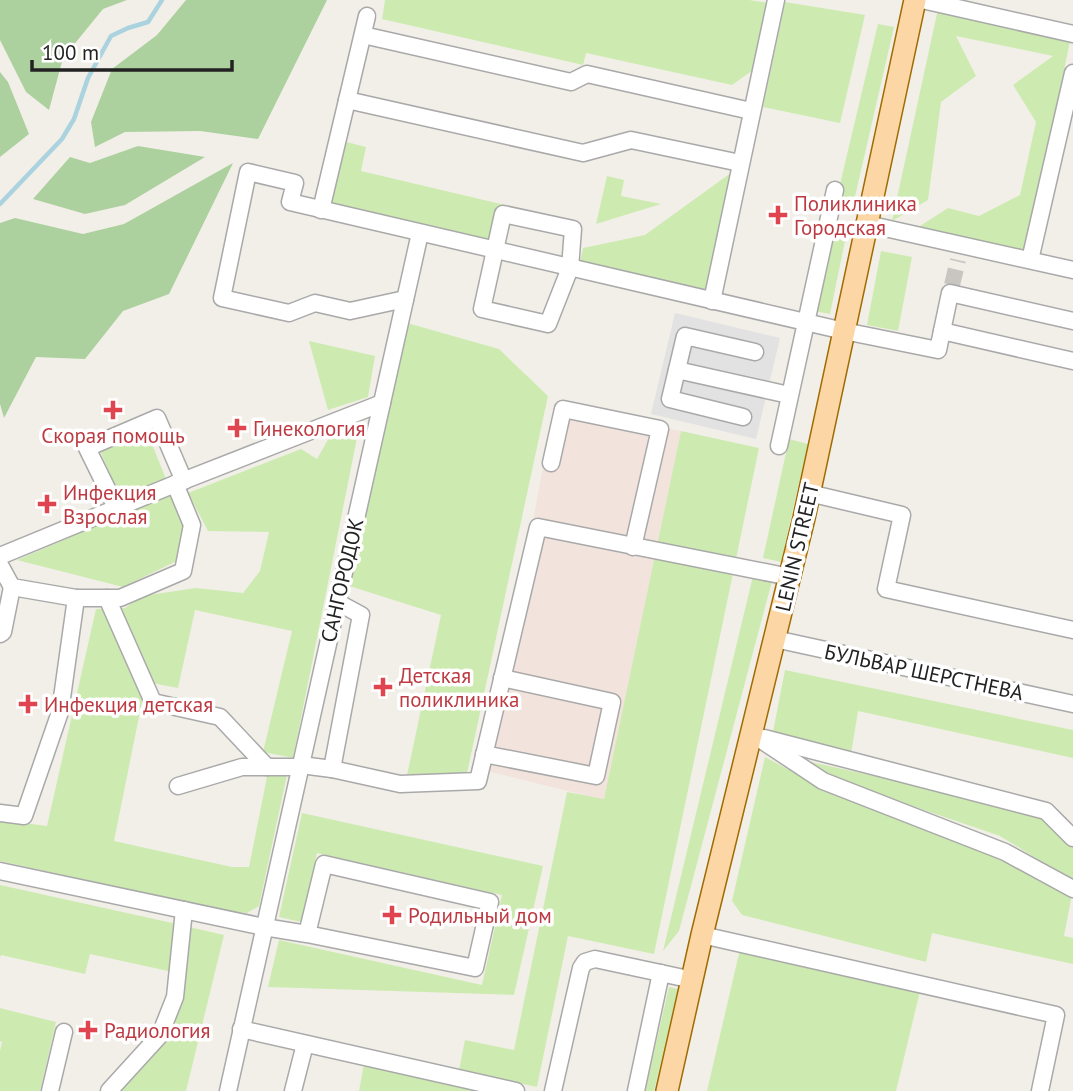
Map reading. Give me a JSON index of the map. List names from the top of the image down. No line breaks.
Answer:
{"streets":{"main road":["LENIN STREET"],"street":["САНГОРОДОК","БУЛЬВАР ШЕРСТНЕВА"]},"crossings":[["LENIN STREET","БУЛЬВАР ШЕРСТНЕВА"]],"places":{"health":["Поликлиника Городская","Скорая помощь","Гинекология","Инфекция Взрослая","Детская поликлиника","Инфекция детская","Родильный дом","Радиология"]},"scale_bar":"100 m"}
